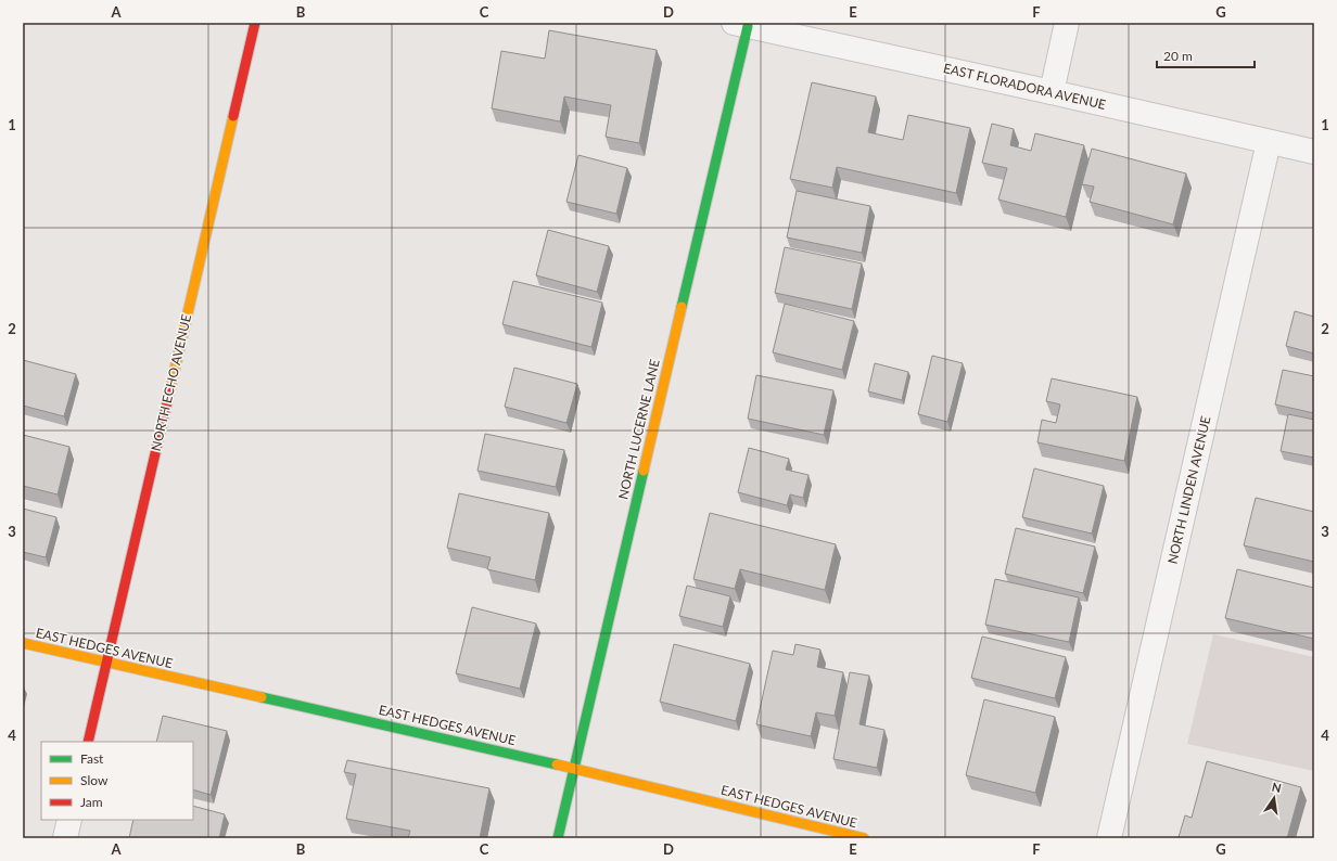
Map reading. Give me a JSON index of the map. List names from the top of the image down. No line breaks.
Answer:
{"streets":{"street":["EAST FLORADORA AVENUE","NORTH ECHO AVENUE","NORTH LUCERNE LANE","NORTH LINDEN AVENUE","EAST HEDGES AVENUE"]},"crossings":[["EAST FLORADORA AVENUE","NORTH LUCERNE LANE"],["EAST FLORADORA AVENUE","NORTH LINDEN AVENUE"],["NORTH ECHO AVENUE","EAST HEDGES AVENUE"],["NORTH LUCERNE LANE","EAST HEDGES AVENUE"]],"legend":["Fast","Slow","Jam"],"scale_bar":"20 m","north":"top","grid":{"columns":["A","B","C","D","E","F","G"],"rows":["1","2","3","4"]}}
